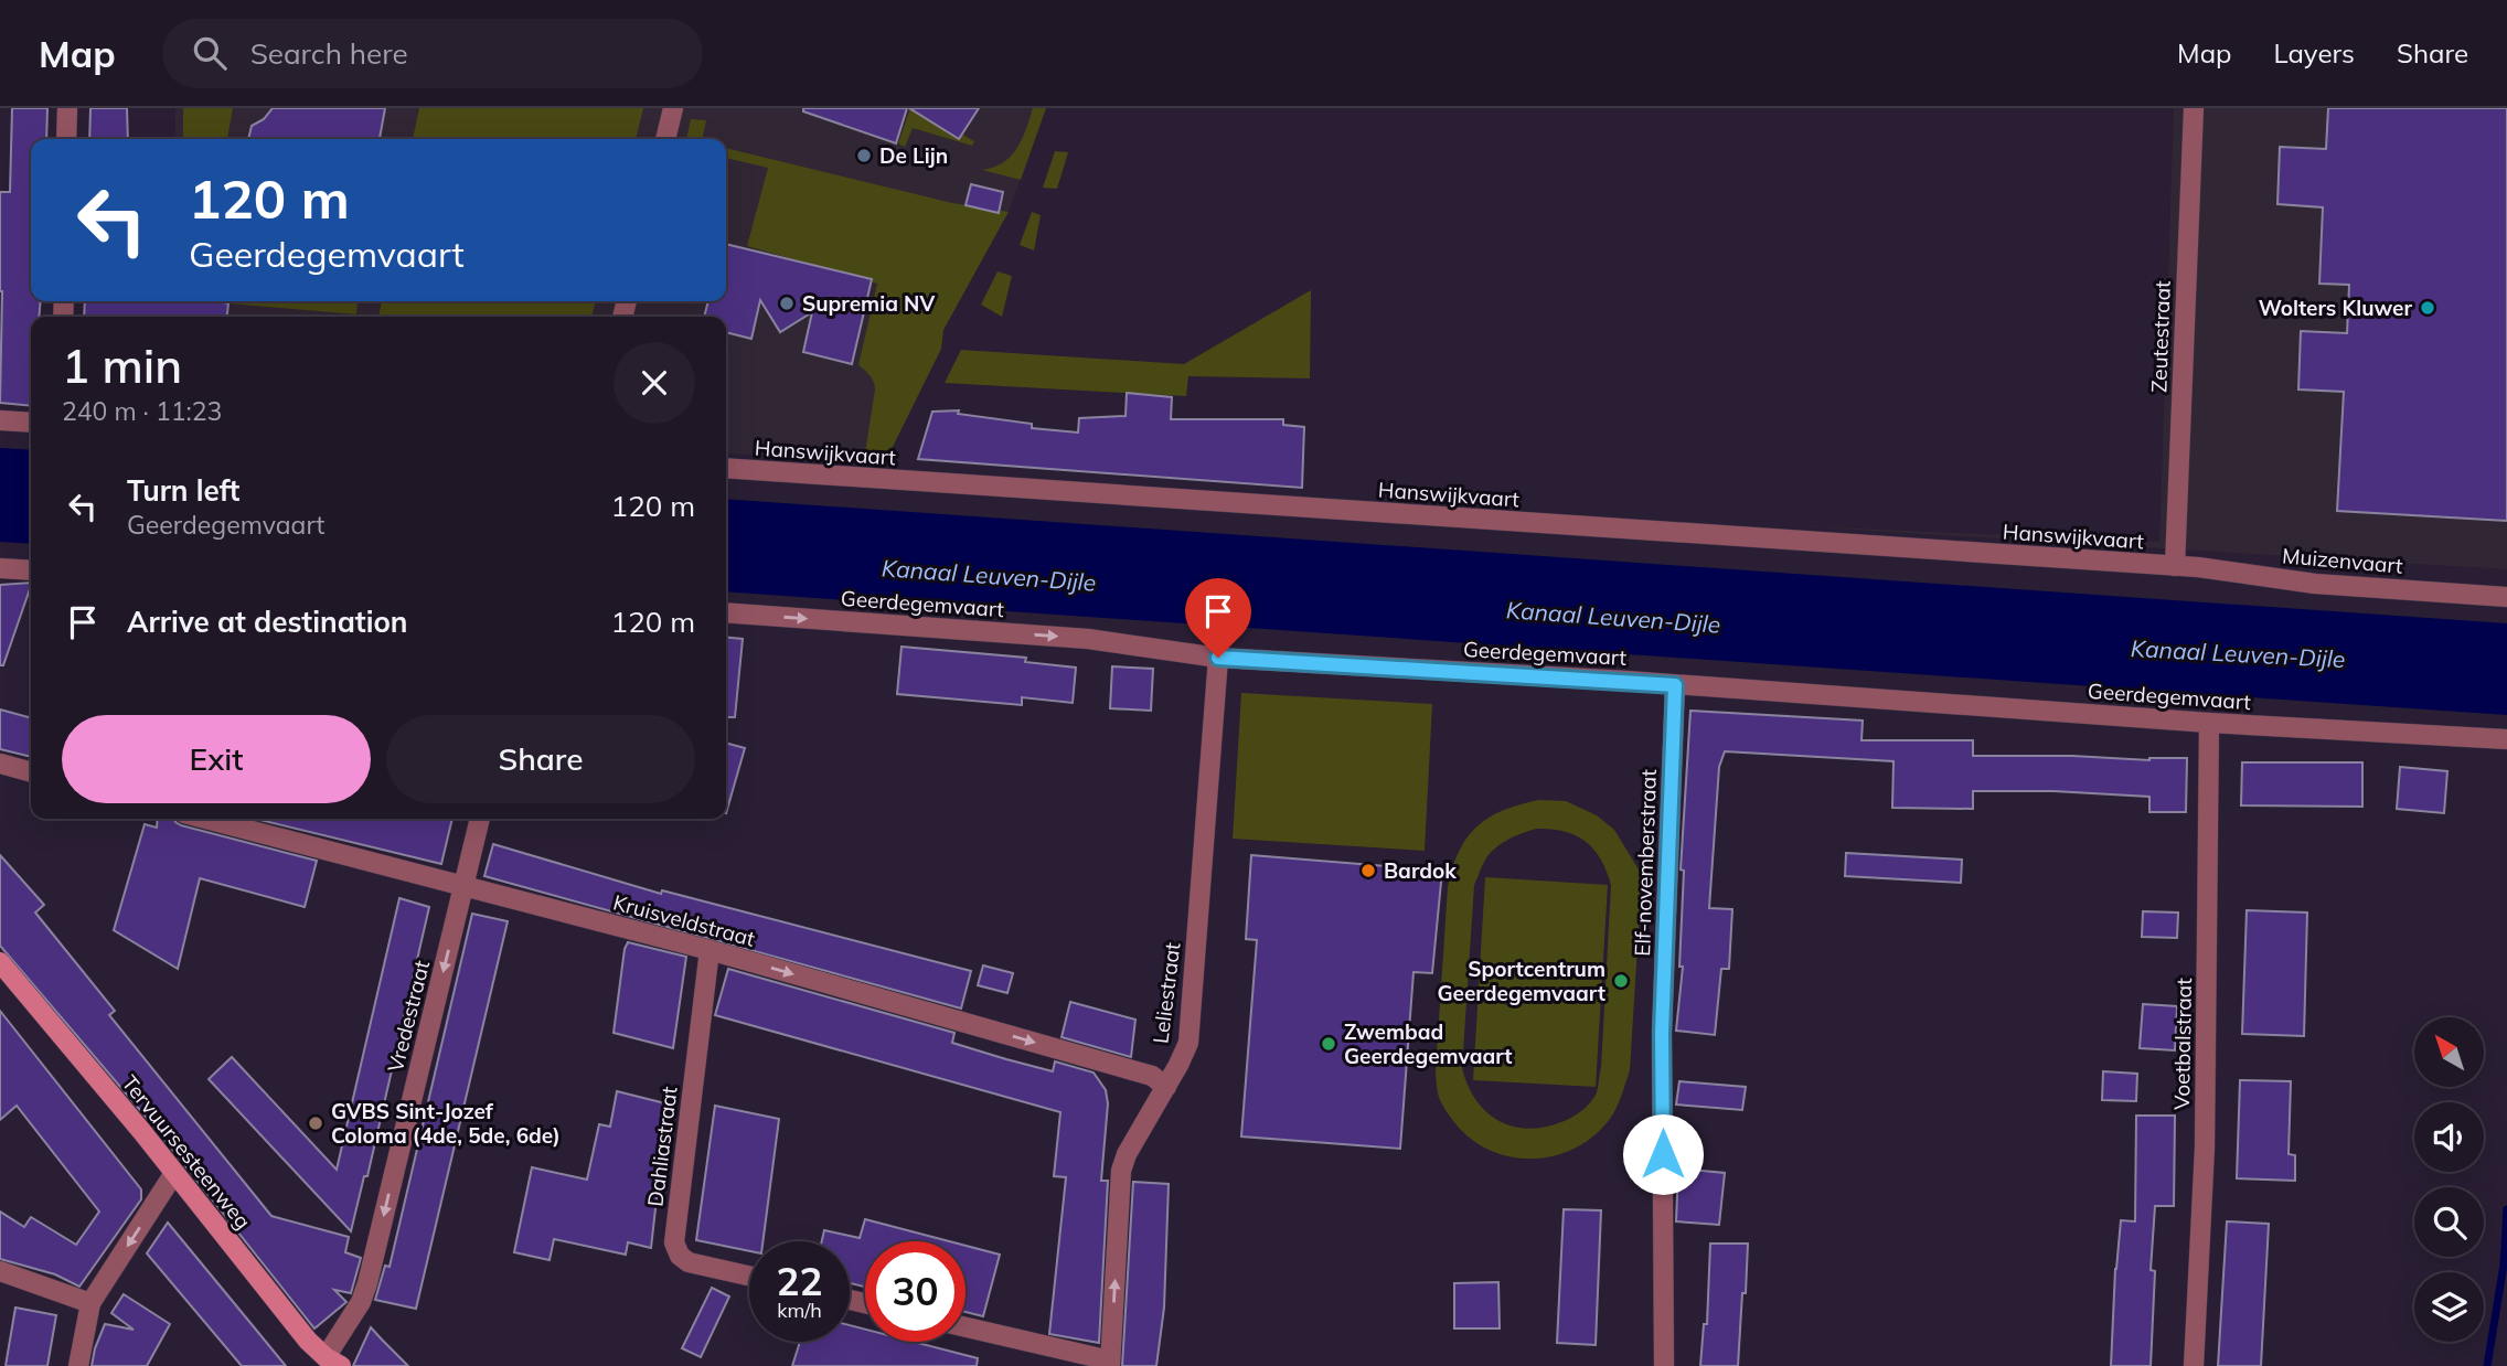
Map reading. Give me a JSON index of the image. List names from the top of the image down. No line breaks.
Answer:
{"streets":{"street":["Zeutestraat","Hanswijkvaart","Muizenvaart","Geerdegemvaart","Elf-novemberstraat","Kruisveldstraat","Leliestraat","Vredestraat","Voetbalstraat","Dahliastraat","Tervuursesteenweg"]},"crossings":[["Zeutestraat","Hanswijkvaart"],["Zeutestraat","Muizenvaart"],["Hanswijkvaart","Muizenvaart"],["Geerdegemvaart","Elf-novemberstraat"],["Geerdegemvaart","Leliestraat"],["Geerdegemvaart","Voetbalstraat"],["Kruisveldstraat","Leliestraat"],["Kruisveldstraat","Vredestraat"],["Kruisveldstraat","Dahliastraat"],["Vredestraat","Tervuursesteenweg"]],"one_way":["Kruisveldstraat","Leliestraat","Vredestraat"],"water":["Kanaal Leuven-Dijle"],"places":["De Lijn","Supremia NV","Wolters Kluwer","Bardok","Sportcentrum Geerdegemvaart","Zwembad Geerdegemvaart","GVBS Sint-Jozef Coloma (4de, 5de, 6de)"],"north":"top left","page":{"header":"Map","search":"Search here","nav":["Map","Layers","Share"],"turn":["120 m","Geerdegemvaart"],"heading":["1 min","240 m · 11:23"],"list":[{"name":"Turn left","note":"Geerdegemvaart","value":"120 m"},{"name":"Arrive at destination","value":"120 m"}],"buttons":["Exit","Share"],"speed":"22 km/h","limit":"30"}}
